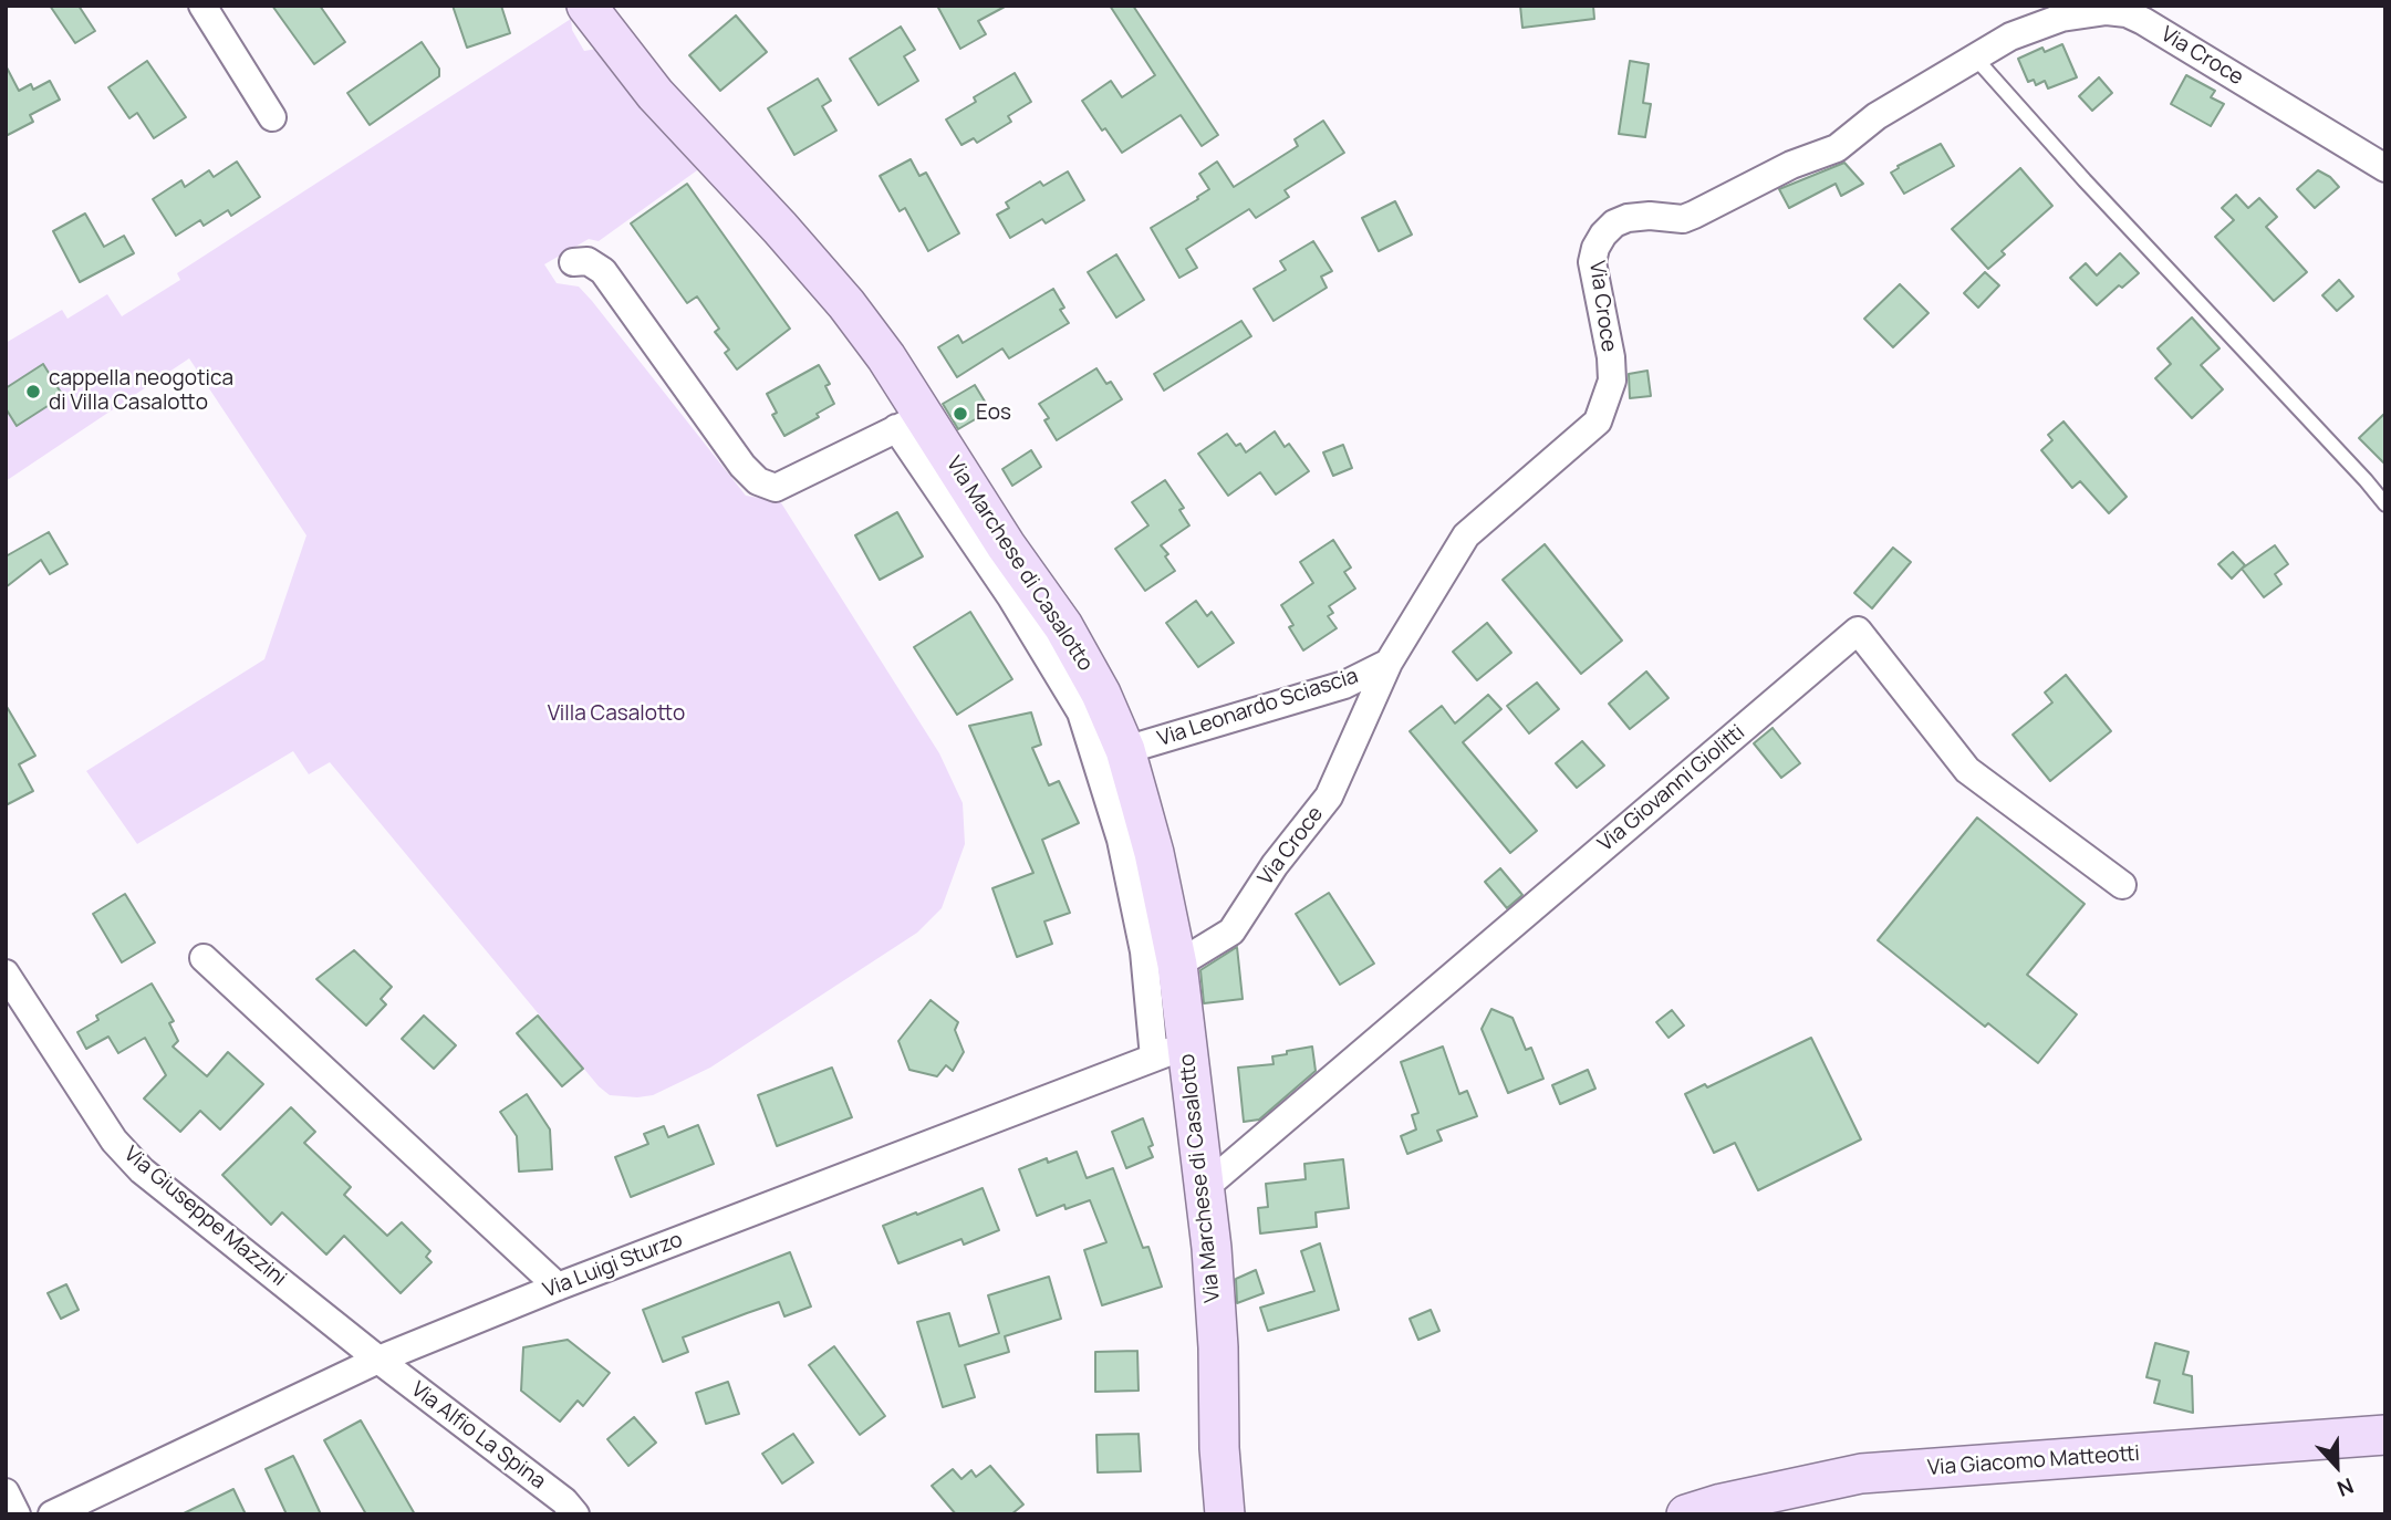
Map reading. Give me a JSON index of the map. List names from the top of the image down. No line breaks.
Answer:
{"streets":{"street":["Via Croce","Via Marchese di Casalotto","Via Leonardo Sciascia","Via Giovanni Giolitti","Via Giuseppe Mazzini","Via Luigi Sturzo","Via Alfio La Spina","Via Giacomo Matteotti"]},"crossings":[["Via Croce","Via Marchese di Casalotto"],["Via Croce","Via Leonardo Sciascia"],["Via Marchese di Casalotto","Via Leonardo Sciascia"],["Via Marchese di Casalotto","Via Giovanni Giolitti"],["Via Marchese di Casalotto","Via Luigi Sturzo"],["Via Giuseppe Mazzini","Via Luigi Sturzo"],["Via Giuseppe Mazzini","Via Alfio La Spina"],["Via Luigi Sturzo","Via Alfio La Spina"]],"parks":["Villa Casalotto"],"places":["cappella neogotica di Villa Casalotto","Eos"],"north":"bottom"}
